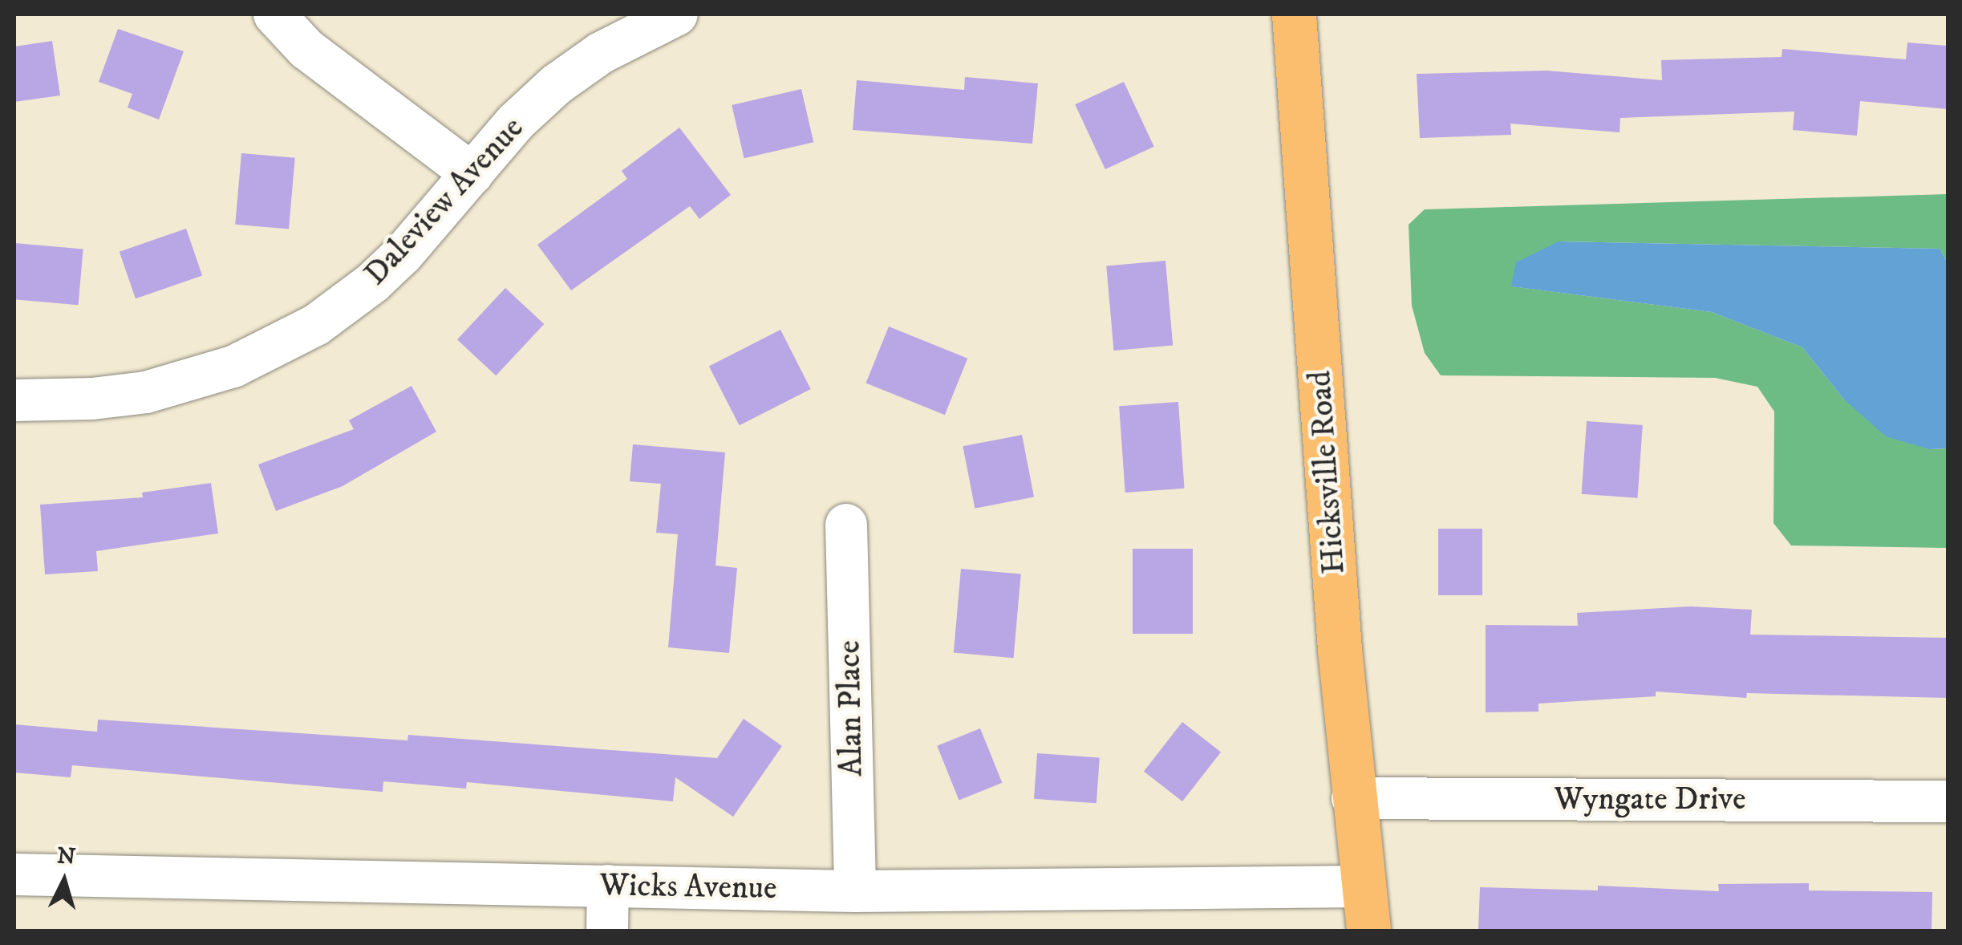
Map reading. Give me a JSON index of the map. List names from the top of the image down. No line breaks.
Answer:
{"streets":{"main road":["Hicksville Road"],"street":["Daleview Avenue","Alan Place","Wyngate Drive","Wicks Avenue"]},"crossings":[["Hicksville Road","Wyngate Drive"],["Hicksville Road","Wicks Avenue"],["Alan Place","Wicks Avenue"]],"north":"top"}
